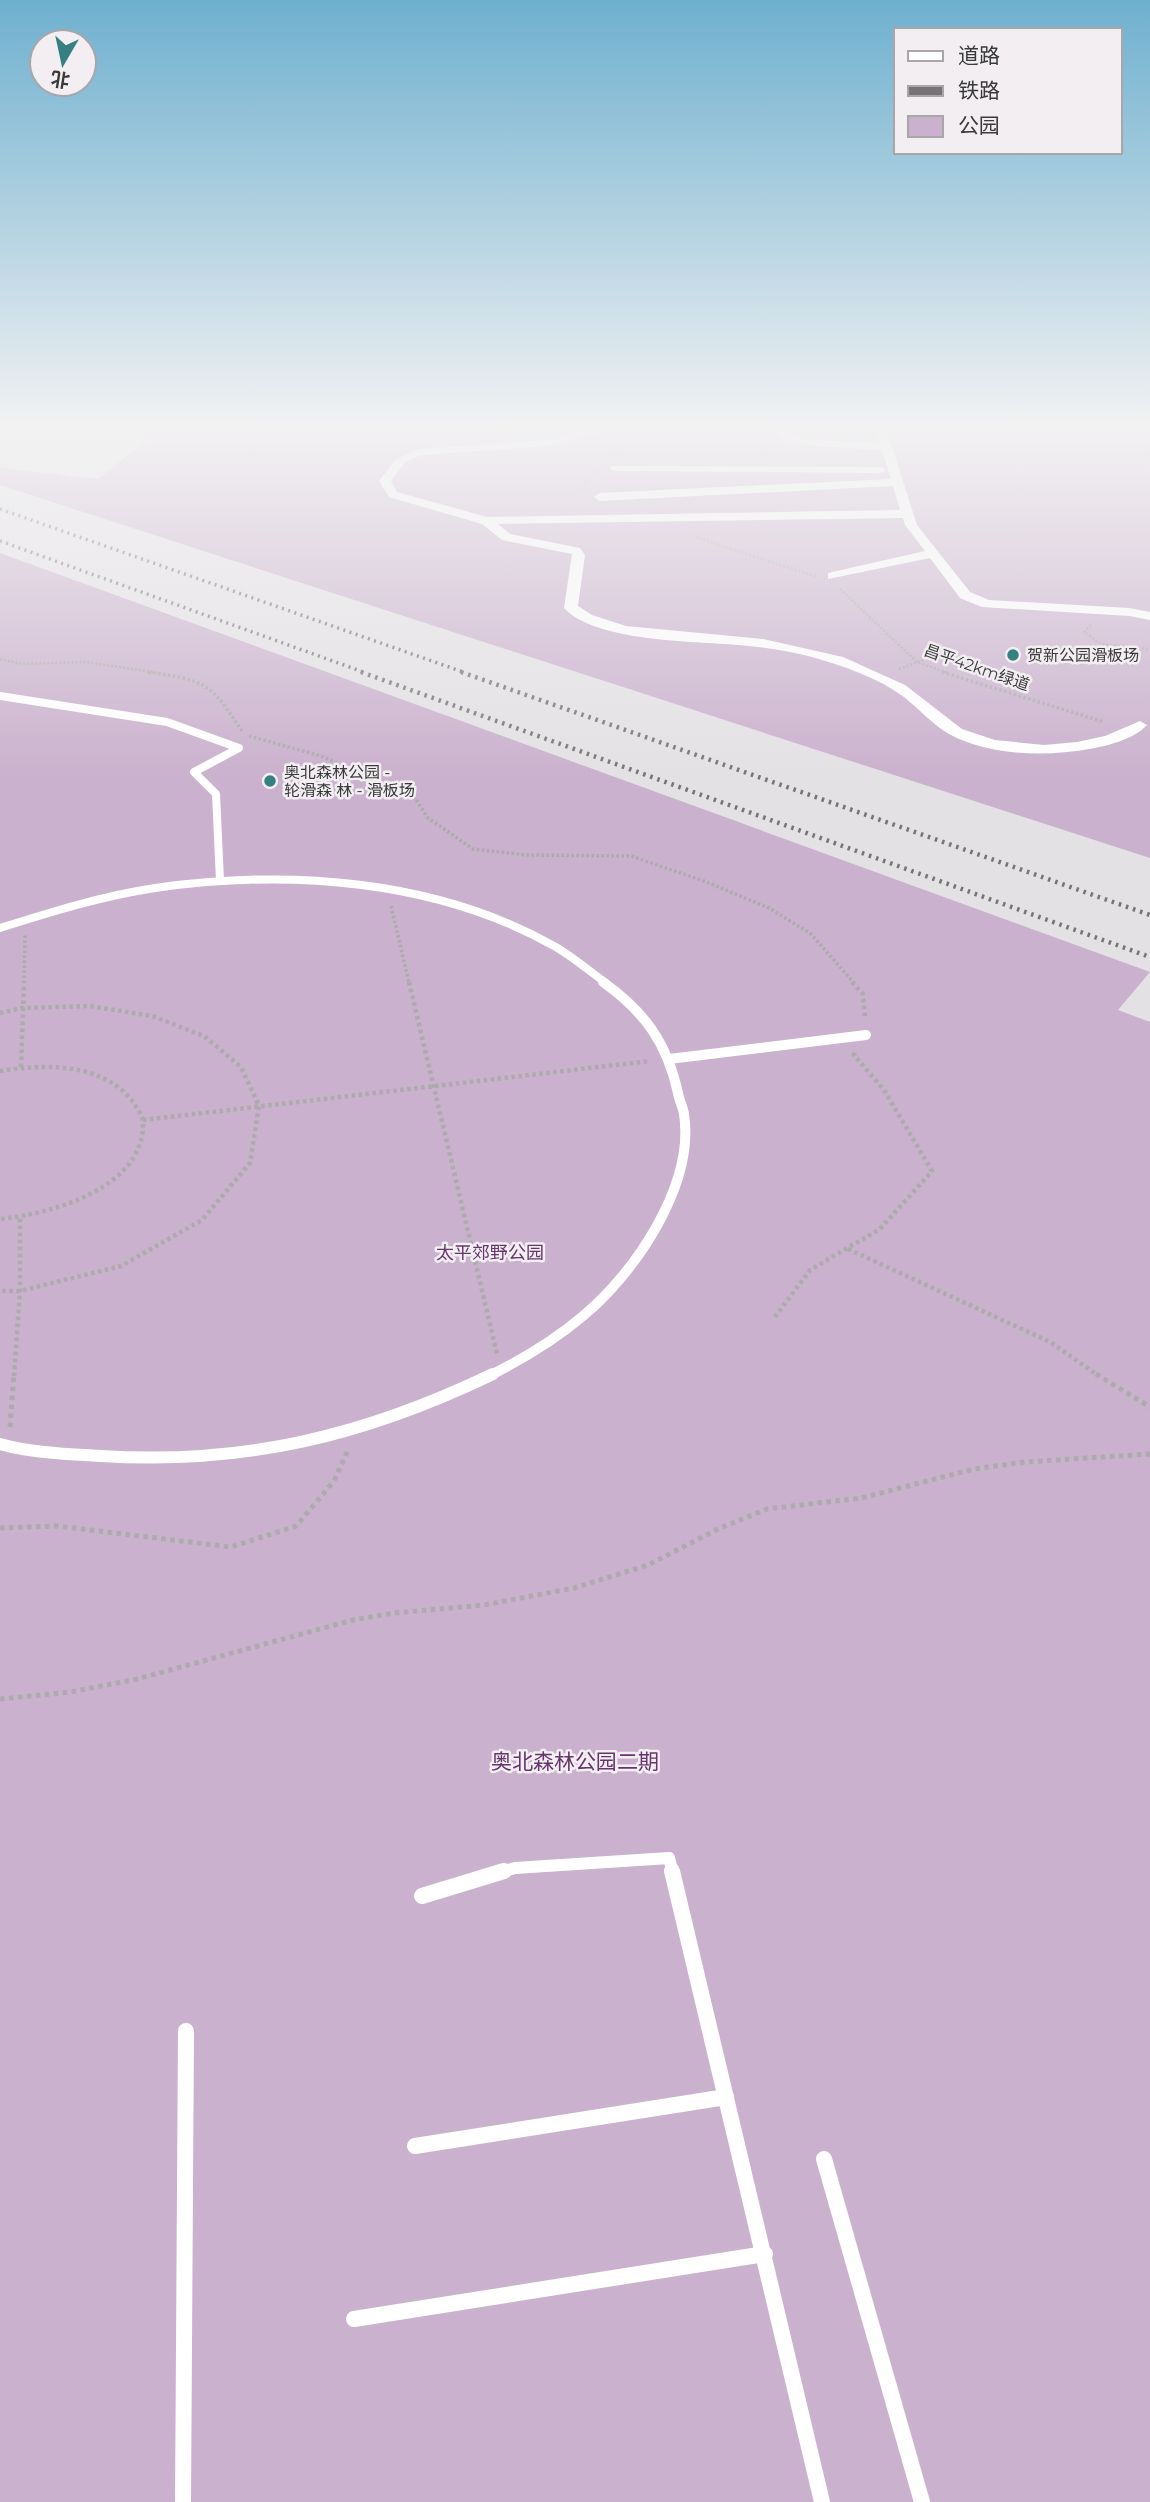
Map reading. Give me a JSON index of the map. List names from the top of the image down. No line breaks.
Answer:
{"streets":{"path":["昌平42km绿道"]},"parks":["太平郊野公园","奥北森林公园二期"],"places":["贺新公园滑板场","奥北森林公园 - 轮滑森 林 - 滑板场"],"legend":["道路","铁路","公园"],"north":"bottom"}
